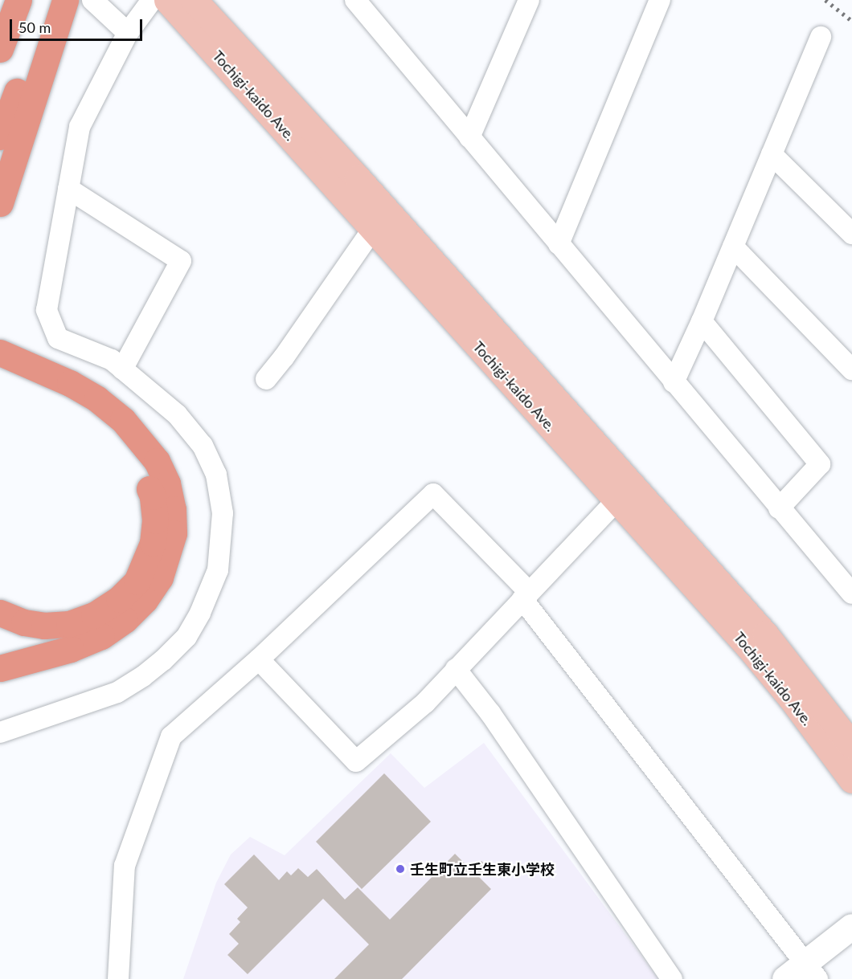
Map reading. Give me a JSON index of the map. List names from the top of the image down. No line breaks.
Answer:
{"streets":{"main road":["Tochigi-kaido Ave."]},"places":["壬生町立壬生東小学校"],"scale_bar":"50 m"}
